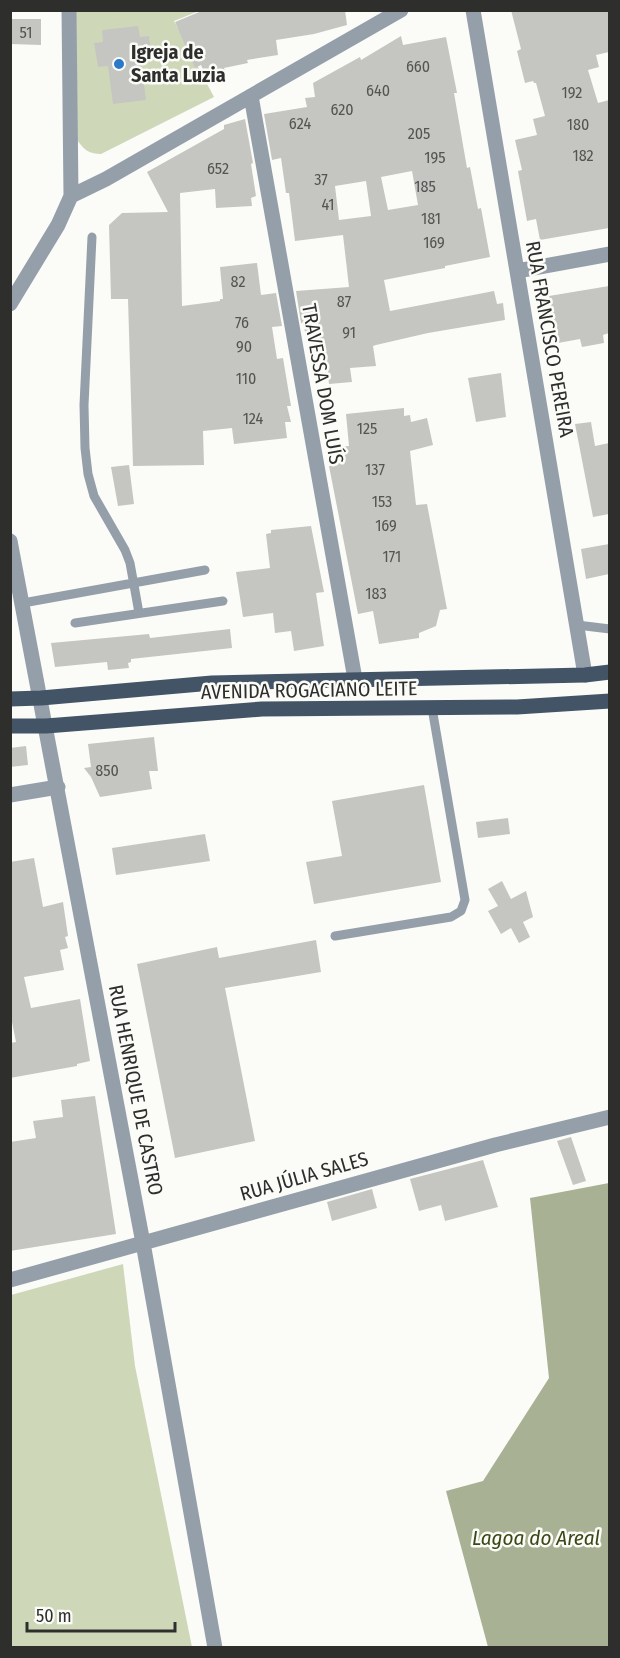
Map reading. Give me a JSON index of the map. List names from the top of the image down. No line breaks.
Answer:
{"streets":{"main road":["AVENIDA ROGACIANO LEITE"],"street":["RUA FRANCISCO PEREIRA","TRAVESSA DOM LUÍS","RUA HENRIQUE DE CASTRO","RUA JÚLIA SALES"]},"crossings":[["RUA FRANCISCO PEREIRA","AVENIDA ROGACIANO LEITE"],["TRAVESSA DOM LUÍS","AVENIDA ROGACIANO LEITE"],["AVENIDA ROGACIANO LEITE","RUA HENRIQUE DE CASTRO"],["RUA HENRIQUE DE CASTRO","RUA JÚLIA SALES"]],"water":["Lagoa do Areal"],"places":["Igreja de Santa Luzia"],"house_numbers":["51","660","640","192","620","624","180","205","182","195","652","37","185","41","181","169","82","87","76","91","90","110","124","125","137","153","169","171","183","850"],"scale_bar":"50 m"}
